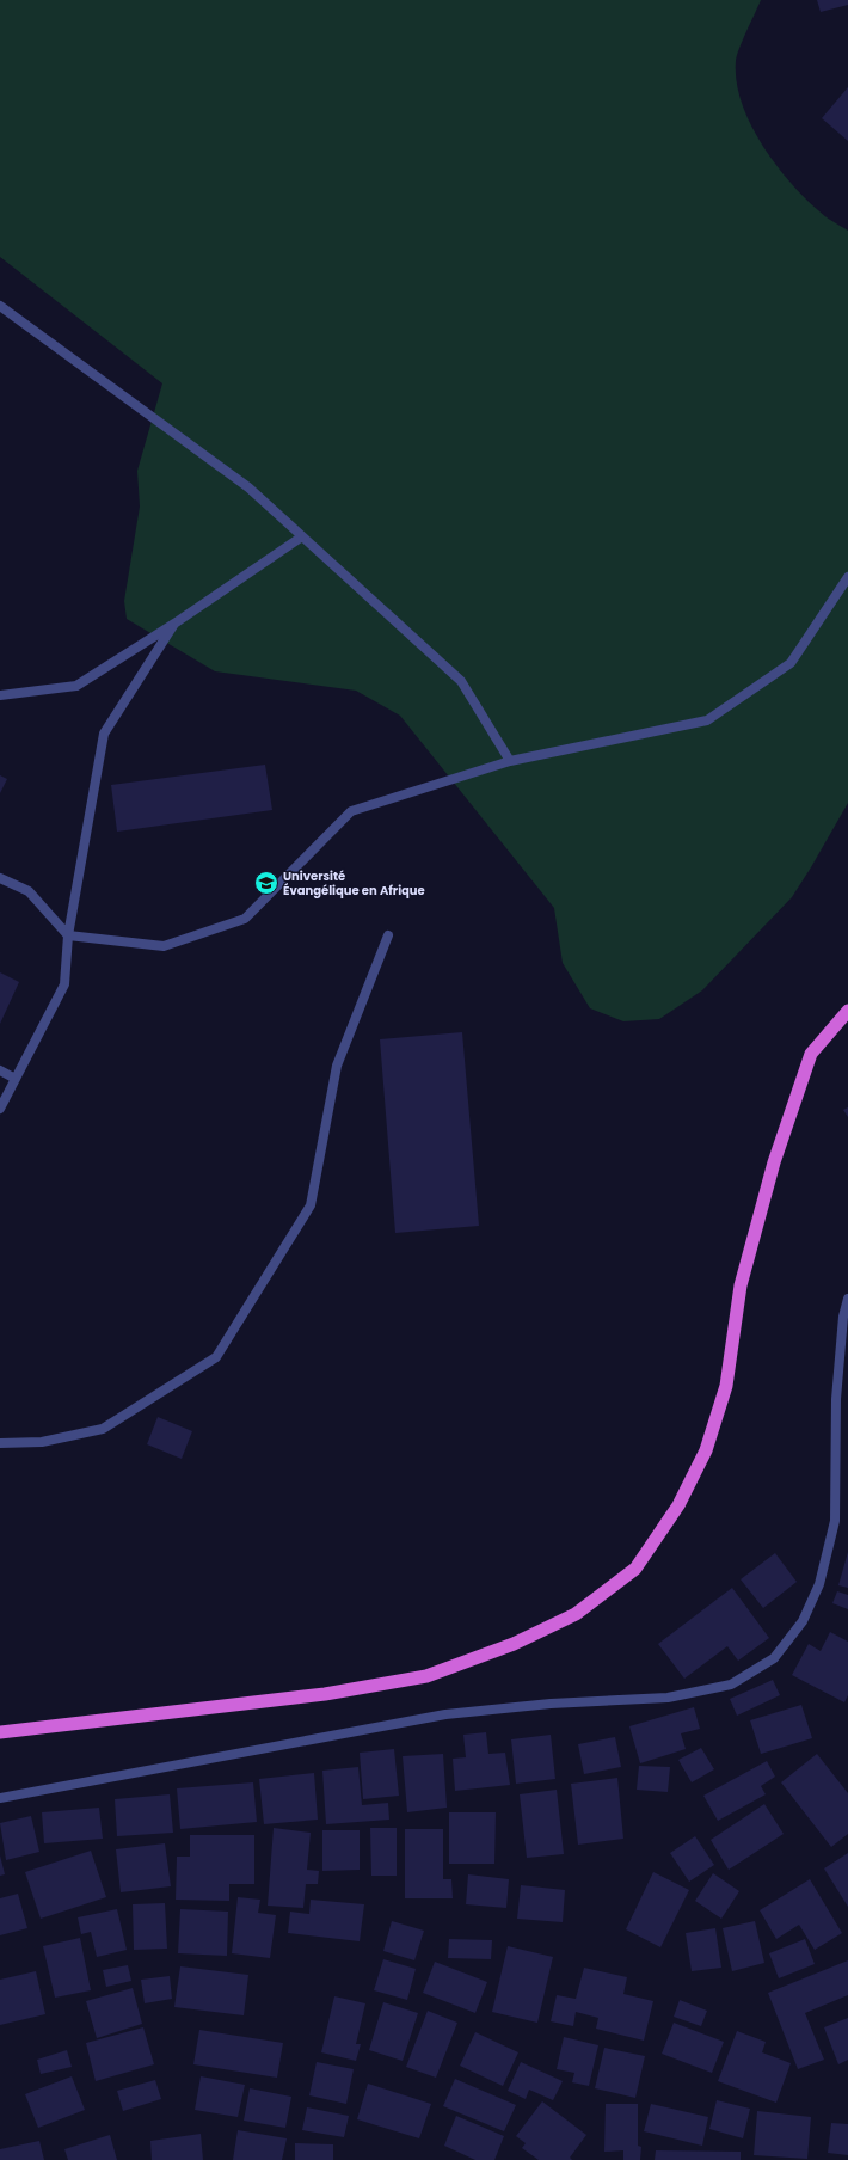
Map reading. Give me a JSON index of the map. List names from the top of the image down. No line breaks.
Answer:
{"places":{"school or university":["Université Évangélique en Afrique"]}}
